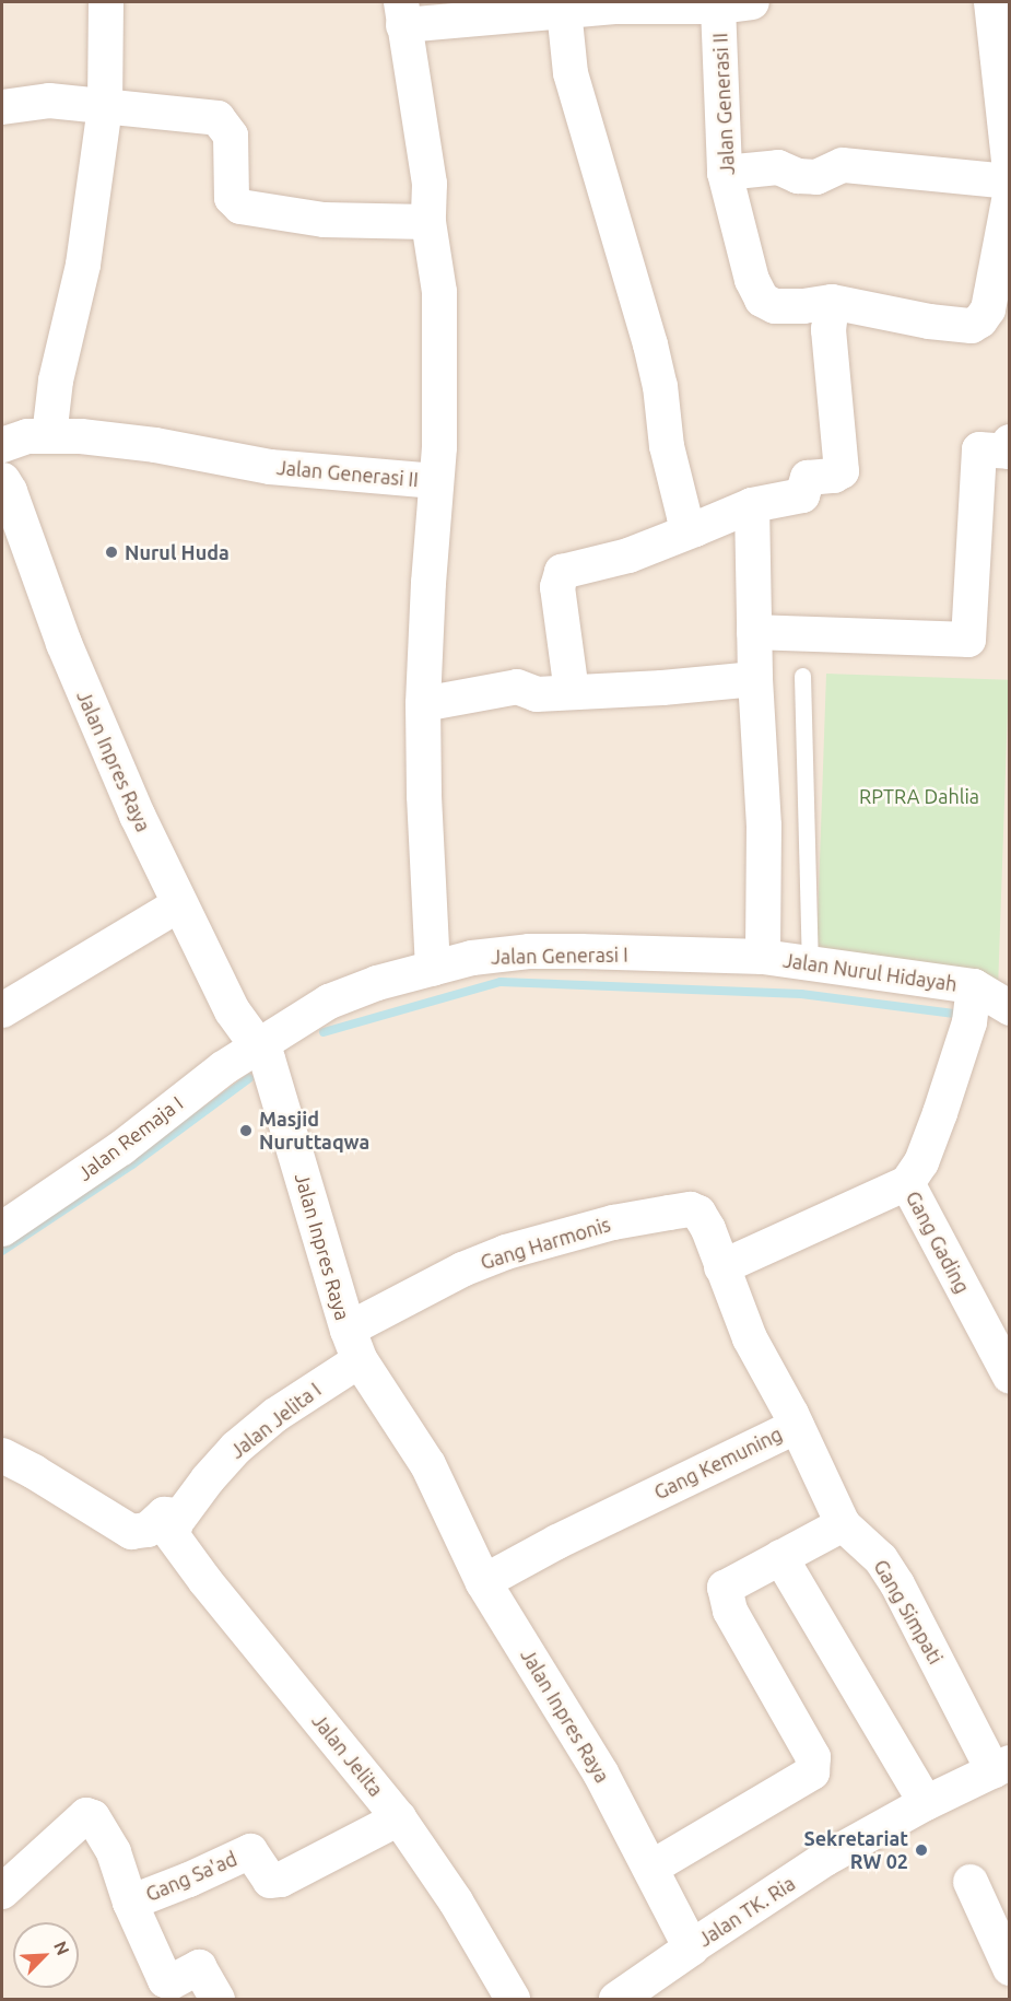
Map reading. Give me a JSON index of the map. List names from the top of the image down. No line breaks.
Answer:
{"streets":{"street":["Jalan Generasi II","Jalan Inpres Raya","Jalan Generasi I","Jalan Nurul Hidayah","Jalan Remaja I","Gang Gading","Gang Harmonis","Jalan Jelita I","Gang Kemuning","Gang Simpati","Jalan Jelita","Gang Sa'ad","Jalan TK. Ria"]},"crossings":[["Jalan Inpres Raya","Jalan Generasi I"],["Jalan Inpres Raya","Jalan Remaja I"],["Jalan Inpres Raya","Gang Harmonis"],["Jalan Inpres Raya","Jalan Jelita I"],["Jalan Inpres Raya","Gang Kemuning"],["Jalan Inpres Raya","Jalan TK. Ria"],["Jalan Generasi I","Jalan Nurul Hidayah"],["Jalan Generasi I","Jalan Remaja I"],["Gang Gading","Gang Kemuning"],["Gang Harmonis","Jalan Jelita I"],["Gang Harmonis","Gang Kemuning"],["Jalan Jelita I","Jalan Jelita"],["Gang Kemuning","Gang Simpati"],["Gang Simpati","Jalan TK. Ria"],["Jalan Jelita","Gang Sa'ad"]],"parks":["RPTRA Dahlia"],"places":["Nurul Huda","Masjid Nuruttaqwa","Sekretariat RW 02"],"north":"top right"}
